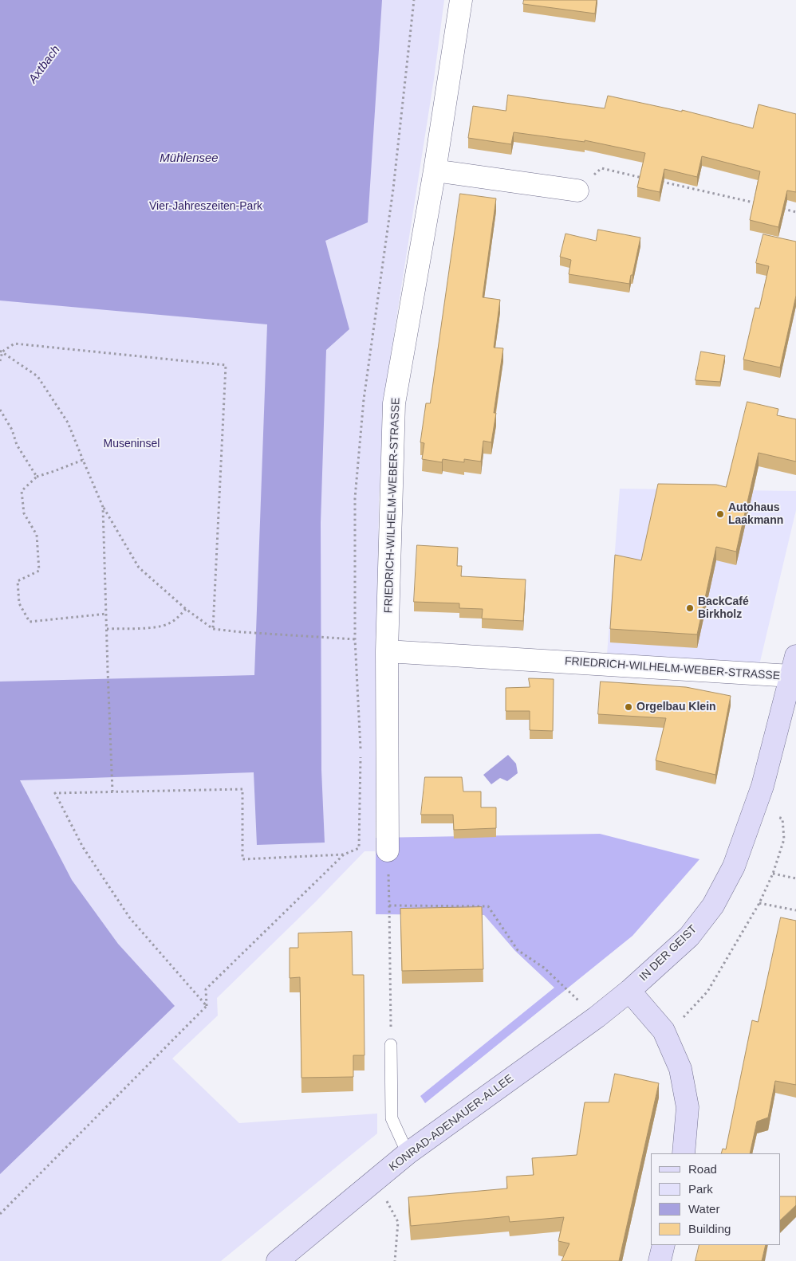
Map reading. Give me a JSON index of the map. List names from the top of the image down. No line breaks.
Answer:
{"streets":{"main road":["IN DER GEIST","KONRAD-ADENAUER-ALLEE"],"street":["FRIEDRICH-WILHELM-WEBER-STRASSE"]},"crossings":[["FRIEDRICH-WILHELM-WEBER-STRASSE","IN DER GEIST"],["IN DER GEIST","KONRAD-ADENAUER-ALLEE"]],"water":["Axtbach","Mühlensee"],"parks":["Vier-Jahreszeiten-Park","Museninsel"],"places":["Autohaus Laakmann","BackCafé Birkholz","Orgelbau Klein"],"legend":["Road","Park","Water","Building"]}
